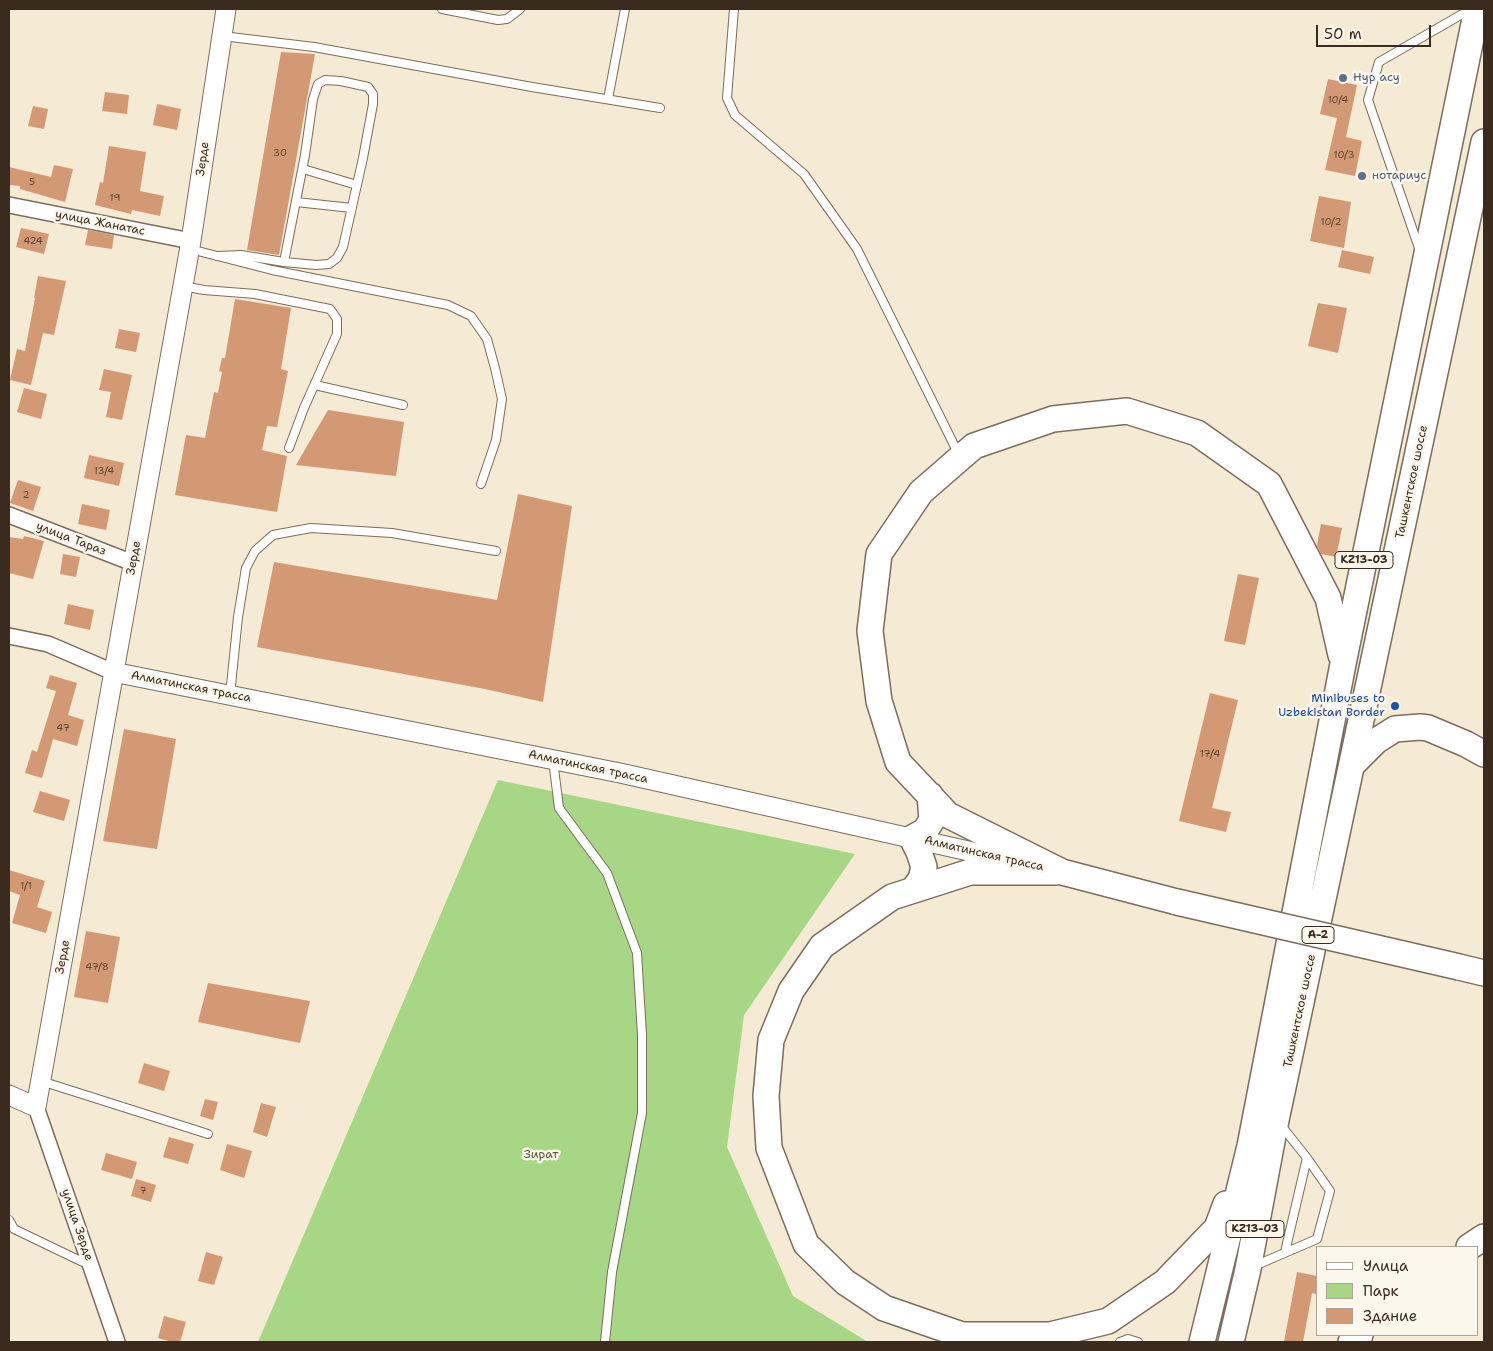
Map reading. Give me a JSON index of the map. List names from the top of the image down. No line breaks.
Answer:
{"streets":{"highway":["Ташкентское шоссе","KZ13-03","A-2"],"street":["Зерде","улица Жанатас","улица Тараз","Алматинская трасса","улица Зерде"]},"crossings":[["Зерде","улица Жанатас"],["Зерде","улица Тараз"],["Зерде","Алматинская трасса"],["Зерде","улица Зерде"],["Ташкентское шоссе","KZ13-03"],["Алматинская трасса","A-2"]],"parks":["Зират"],"places":["Нур асу","нотариус","Minibuses to Uzbekistan Border"],"house_numbers":["10/4","30","10/3","5","19","10/2","424","13/4","2","47","17/4","1/1","47/8","7"],"legend":["Улица","Парк","Здание"],"scale_bar":"50 m"}
